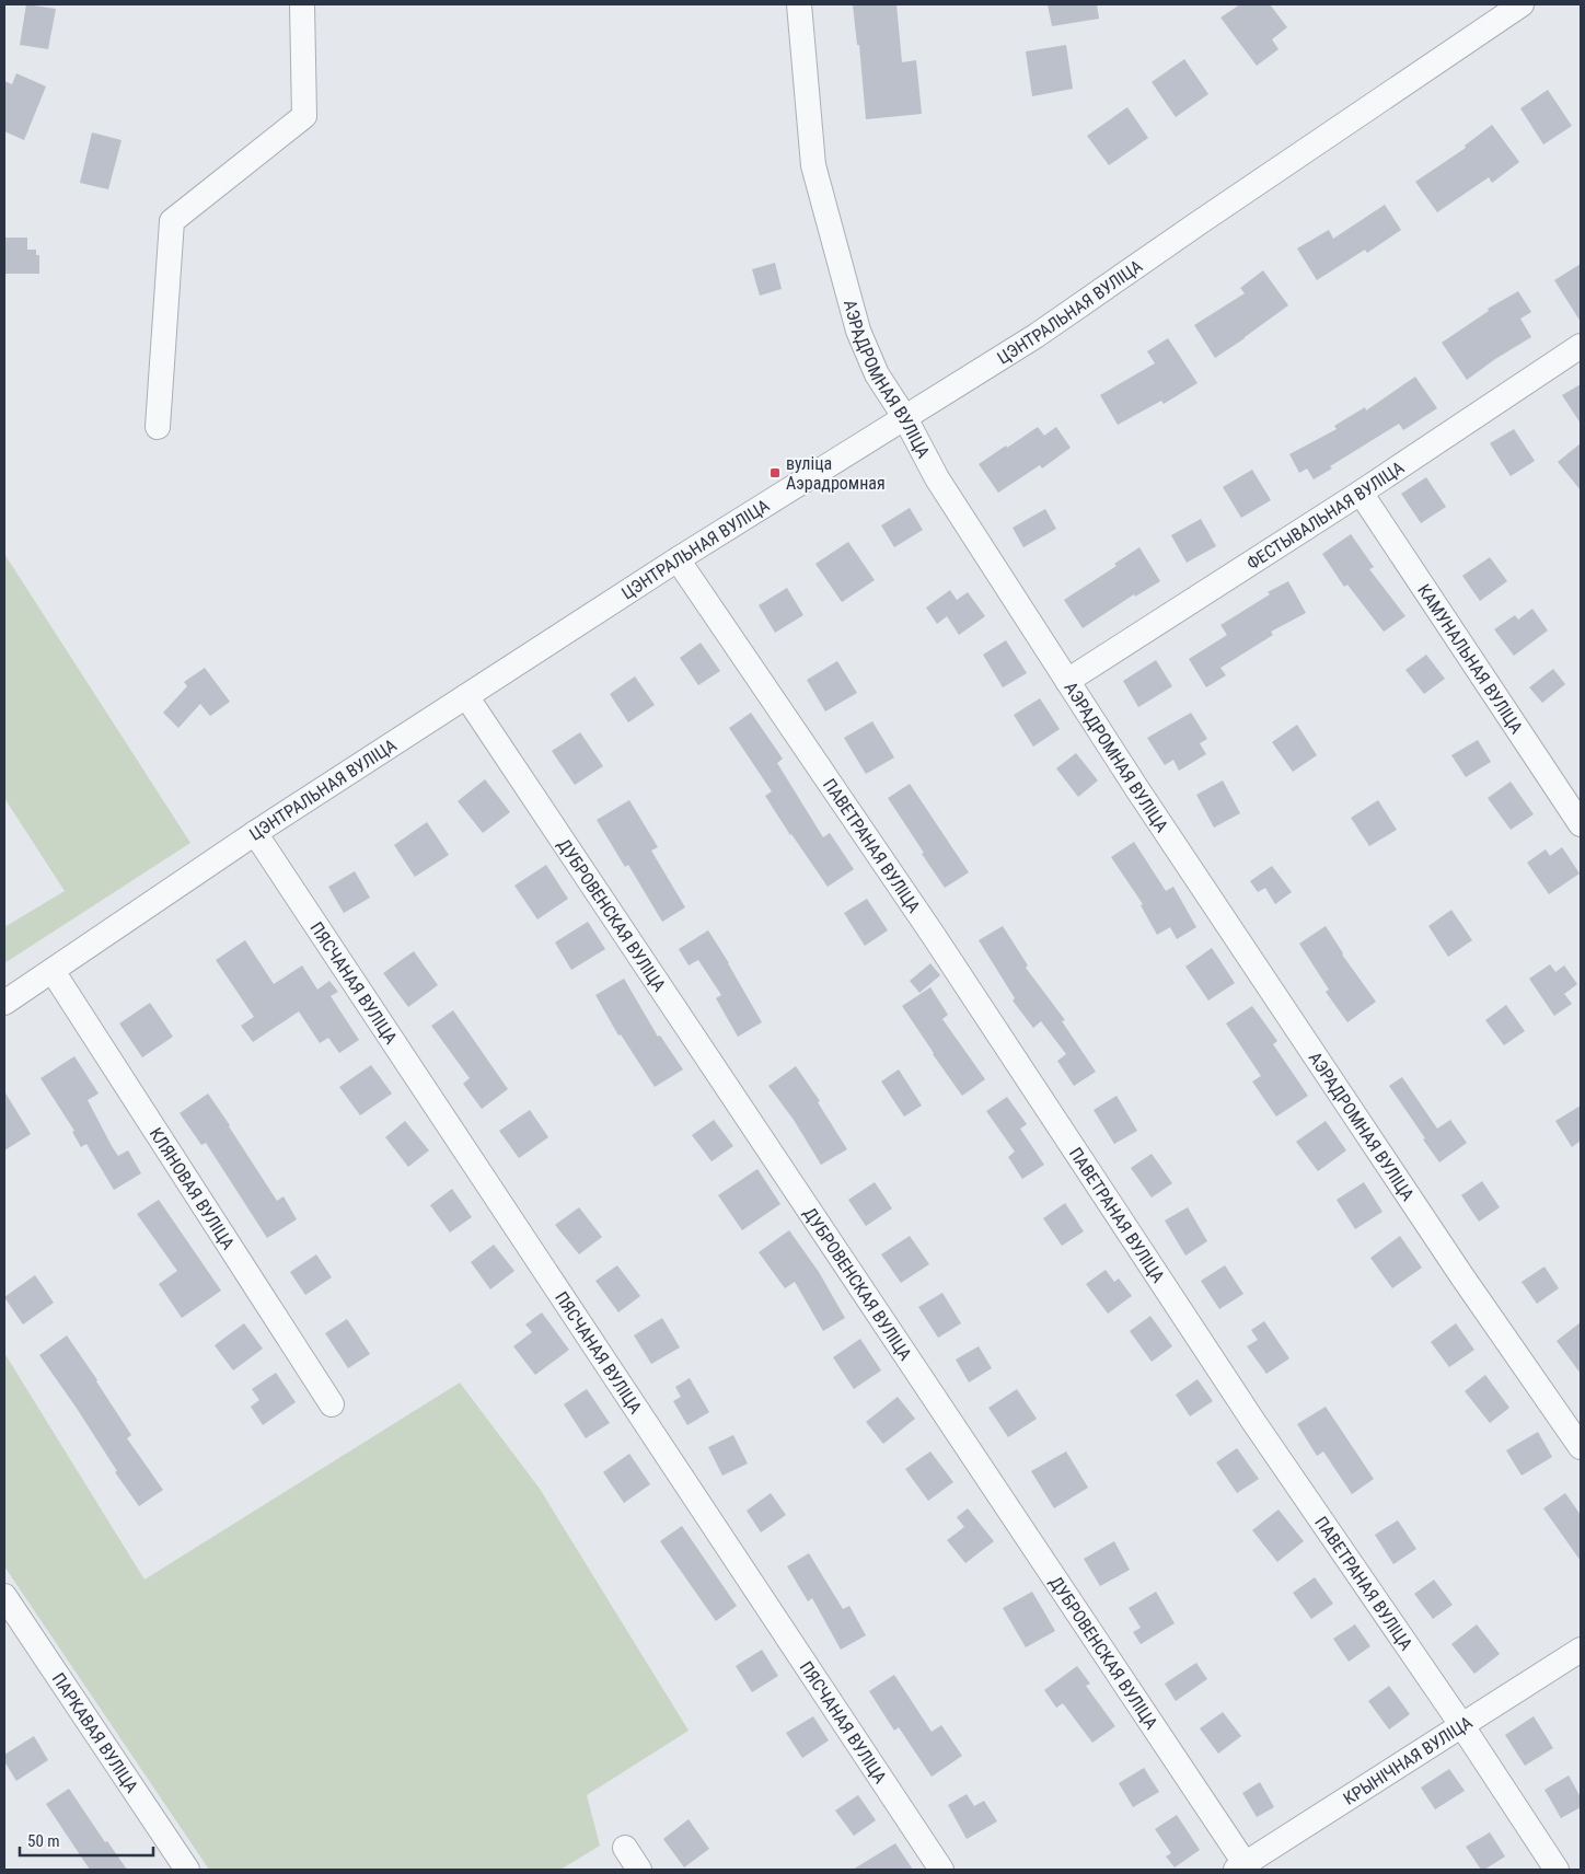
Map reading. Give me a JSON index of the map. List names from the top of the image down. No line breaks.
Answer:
{"streets":{"street":["ЦЭНТРАЛЬНАЯ ВУЛІЦА","АЭРАДРОМНАЯ ВУЛІЦА","ФЕСТЫВАЛЬНАЯ ВУЛІЦА","КАМУНАЛЬНАЯ ВУЛІЦА","ПАВЕТРАНАЯ ВУЛІЦА","ДУБРОВЕНСКАЯ ВУЛІЦА","ПЯСЧАНАЯ ВУЛІЦА","КЛЯНОВАЯ ВУЛІЦА","ПАРКАВАЯ ВУЛІЦА","КРЫНІЧНАЯ ВУЛІЦА"]},"crossings":[["ЦЭНТРАЛЬНАЯ ВУЛІЦА","АЭРАДРОМНАЯ ВУЛІЦА"],["ЦЭНТРАЛЬНАЯ ВУЛІЦА","ПАВЕТРАНАЯ ВУЛІЦА"],["ЦЭНТРАЛЬНАЯ ВУЛІЦА","ДУБРОВЕНСКАЯ ВУЛІЦА"],["ЦЭНТРАЛЬНАЯ ВУЛІЦА","ПЯСЧАНАЯ ВУЛІЦА"],["ЦЭНТРАЛЬНАЯ ВУЛІЦА","КЛЯНОВАЯ ВУЛІЦА"],["АЭРАДРОМНАЯ ВУЛІЦА","ФЕСТЫВАЛЬНАЯ ВУЛІЦА"],["ФЕСТЫВАЛЬНАЯ ВУЛІЦА","КАМУНАЛЬНАЯ ВУЛІЦА"],["ПАВЕТРАНАЯ ВУЛІЦА","КРЫНІЧНАЯ ВУЛІЦА"],["ДУБРОВЕНСКАЯ ВУЛІЦА","КРЫНІЧНАЯ ВУЛІЦА"]],"places":{"transit":["вуліца Аэрадромная"]},"scale_bar":"50 m"}
